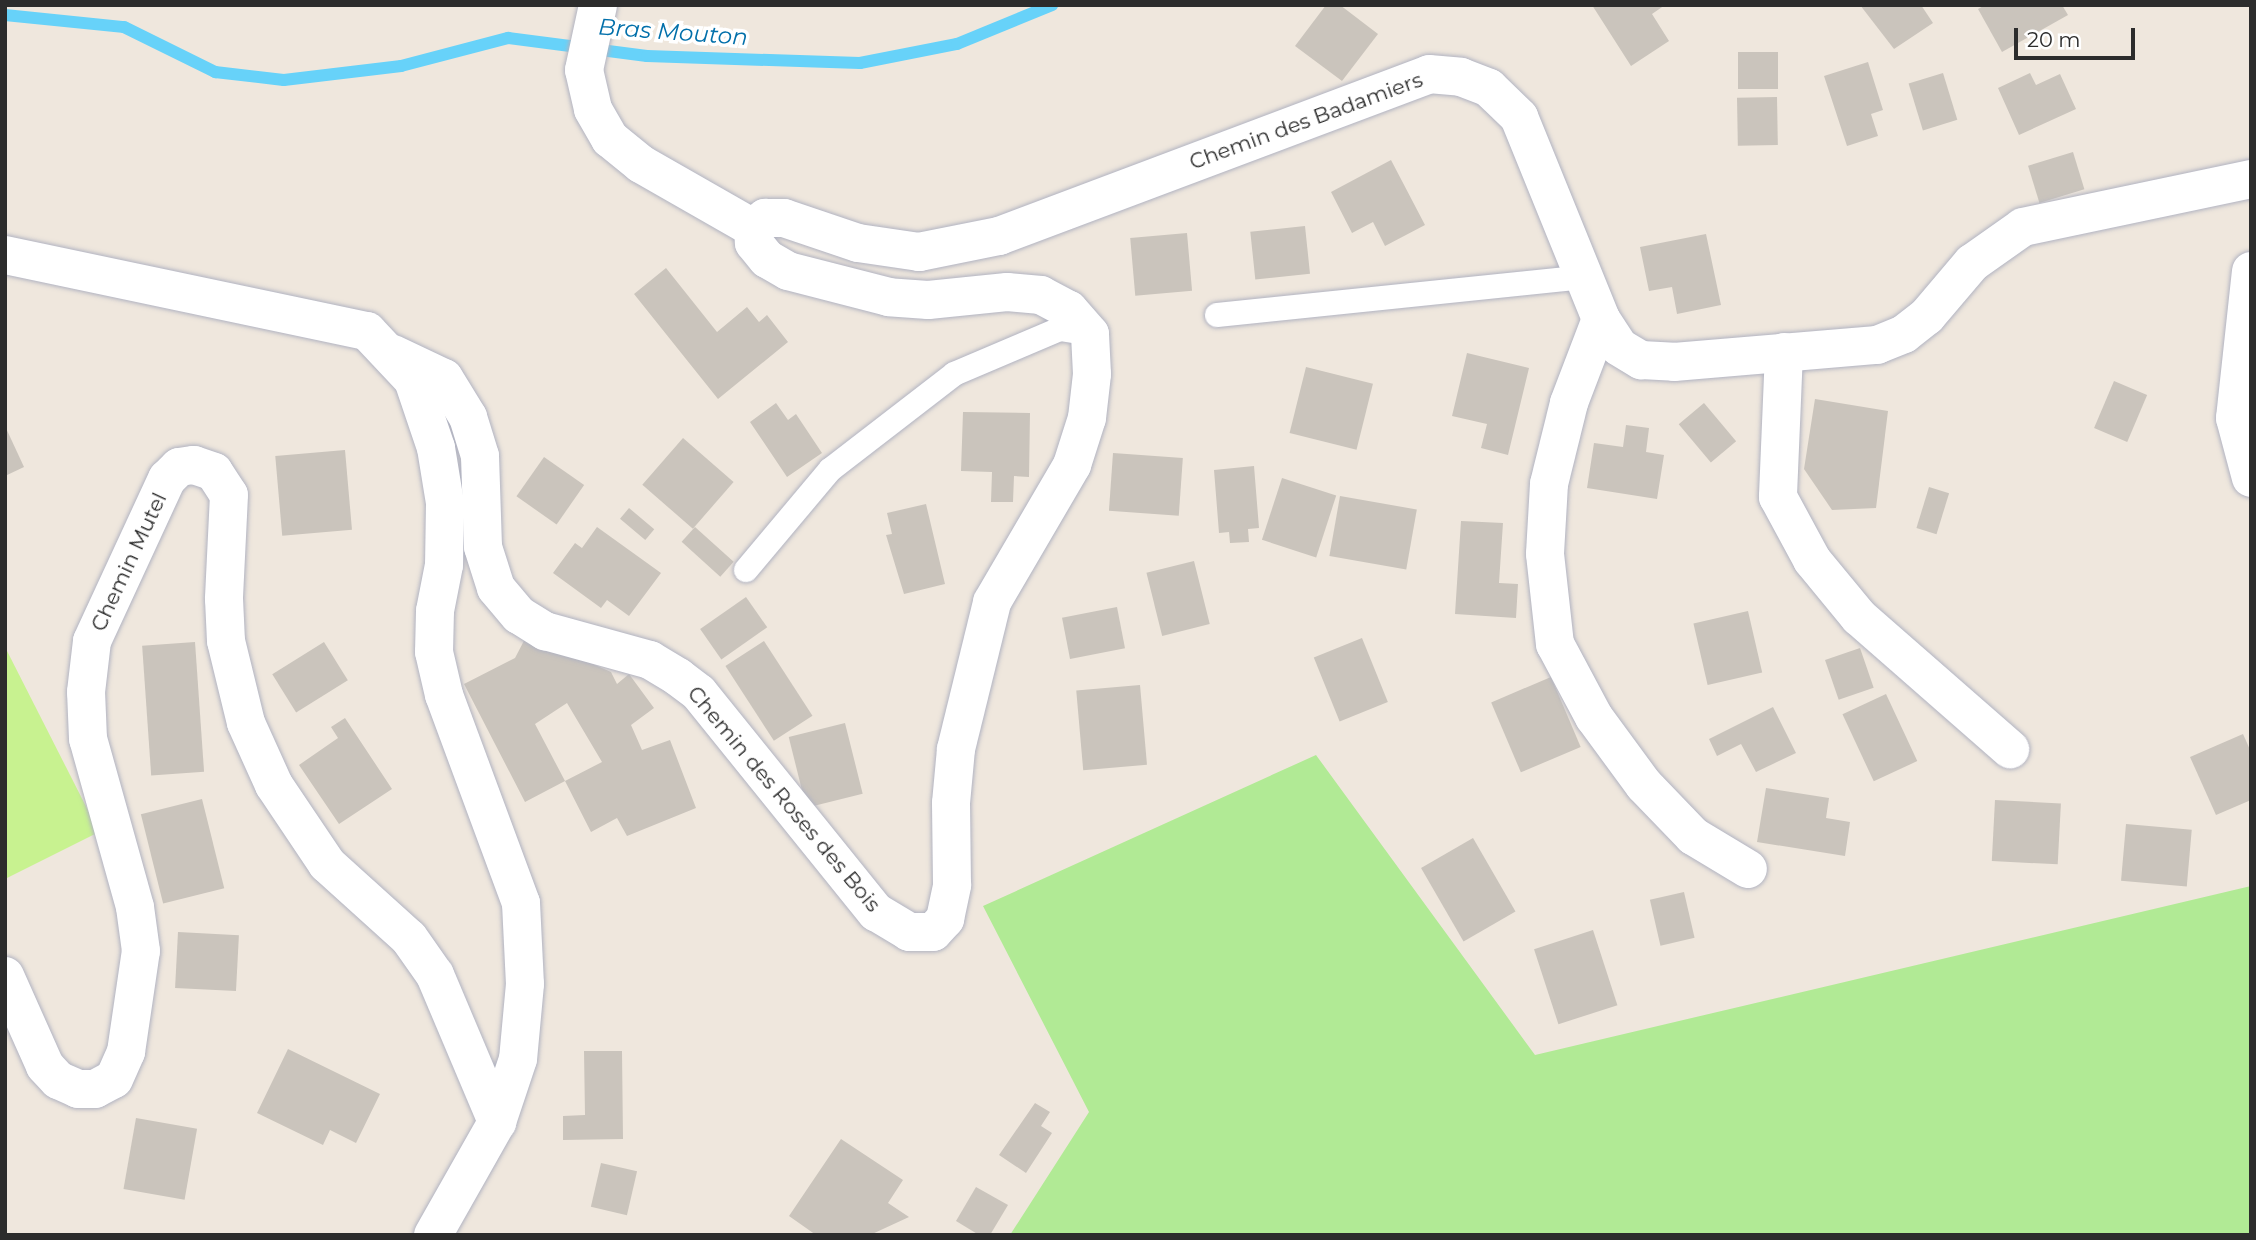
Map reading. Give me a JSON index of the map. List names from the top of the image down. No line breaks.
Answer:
{"streets":{"street":["Chemin des Badamiers","Chemin Mutel","Chemin des Roses des Bois"]},"water":["Bras Mouton"],"scale_bar":"20 m"}
